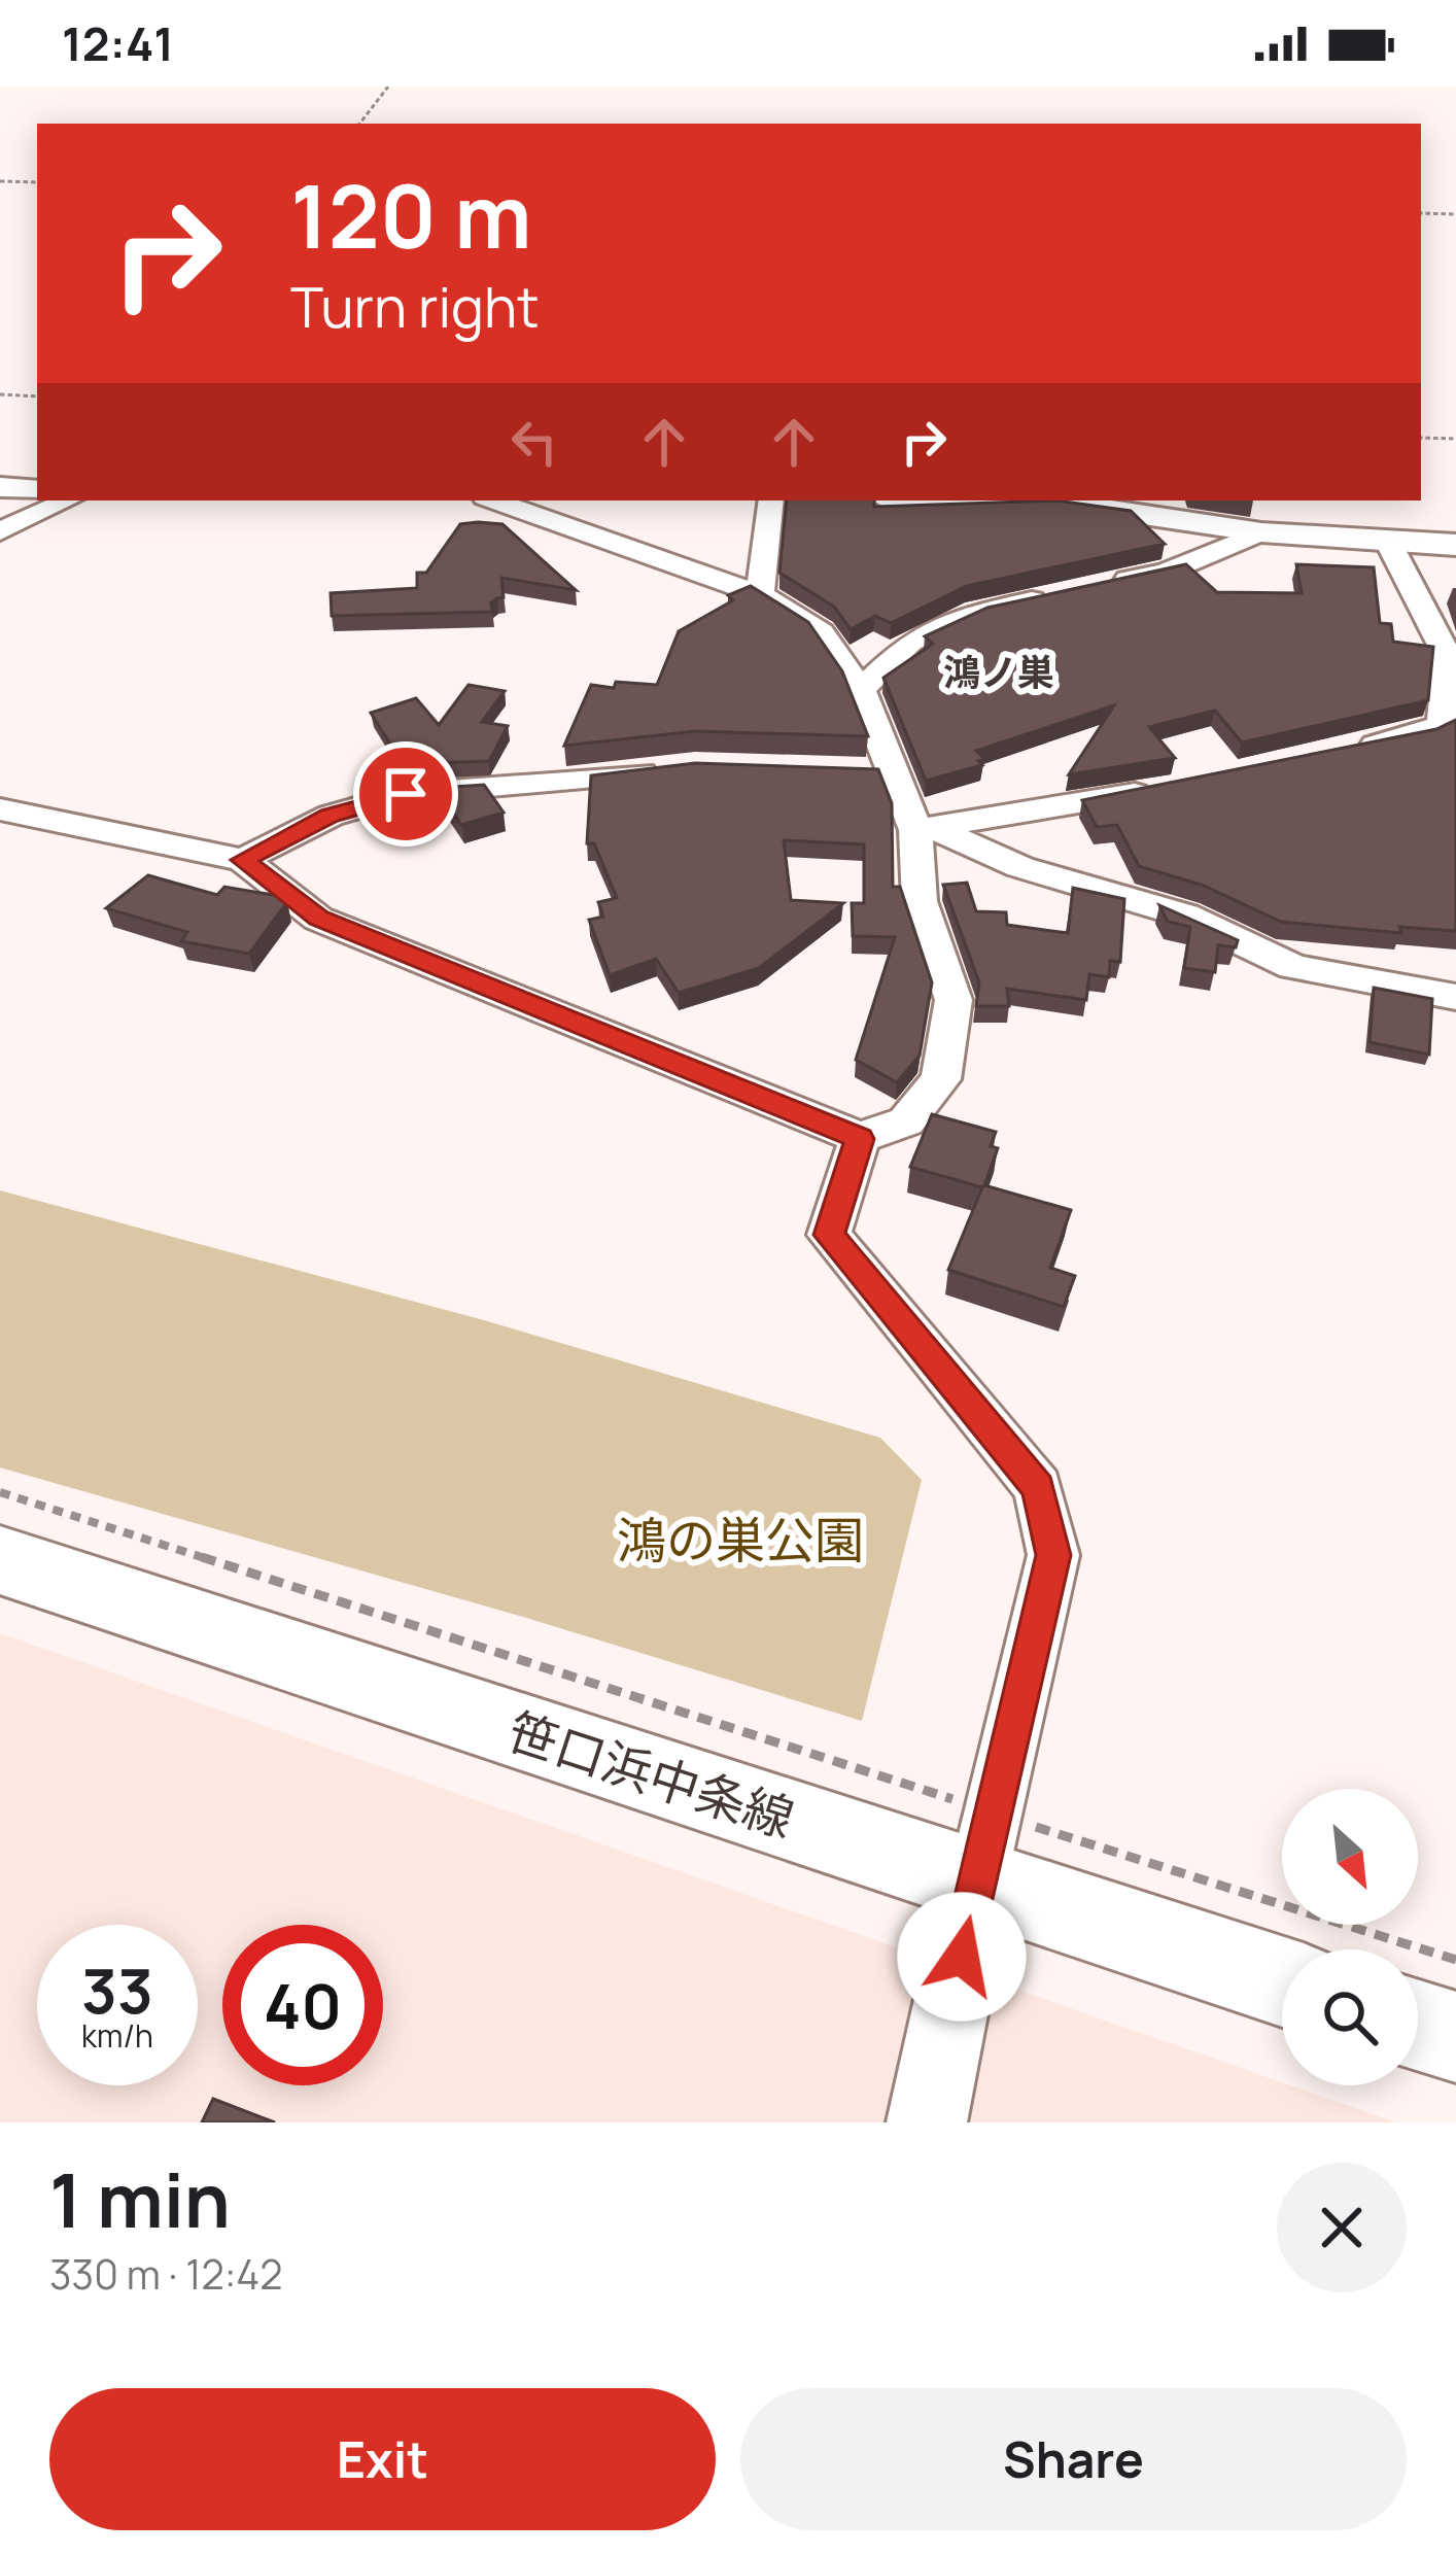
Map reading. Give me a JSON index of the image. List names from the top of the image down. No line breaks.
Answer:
{"streets":{"main road":["笹口浜中条線"]},"districts":["鴻ノ巣"],"parks":["鴻の巣公園"],"north":"bottom right","page":{"status":"12:41","turn":["120 m","Turn right"],"speed":"33 km/h","limit":"40","heading":["1 min","330 m · 12:42"],"buttons":["Exit","Share"]}}
